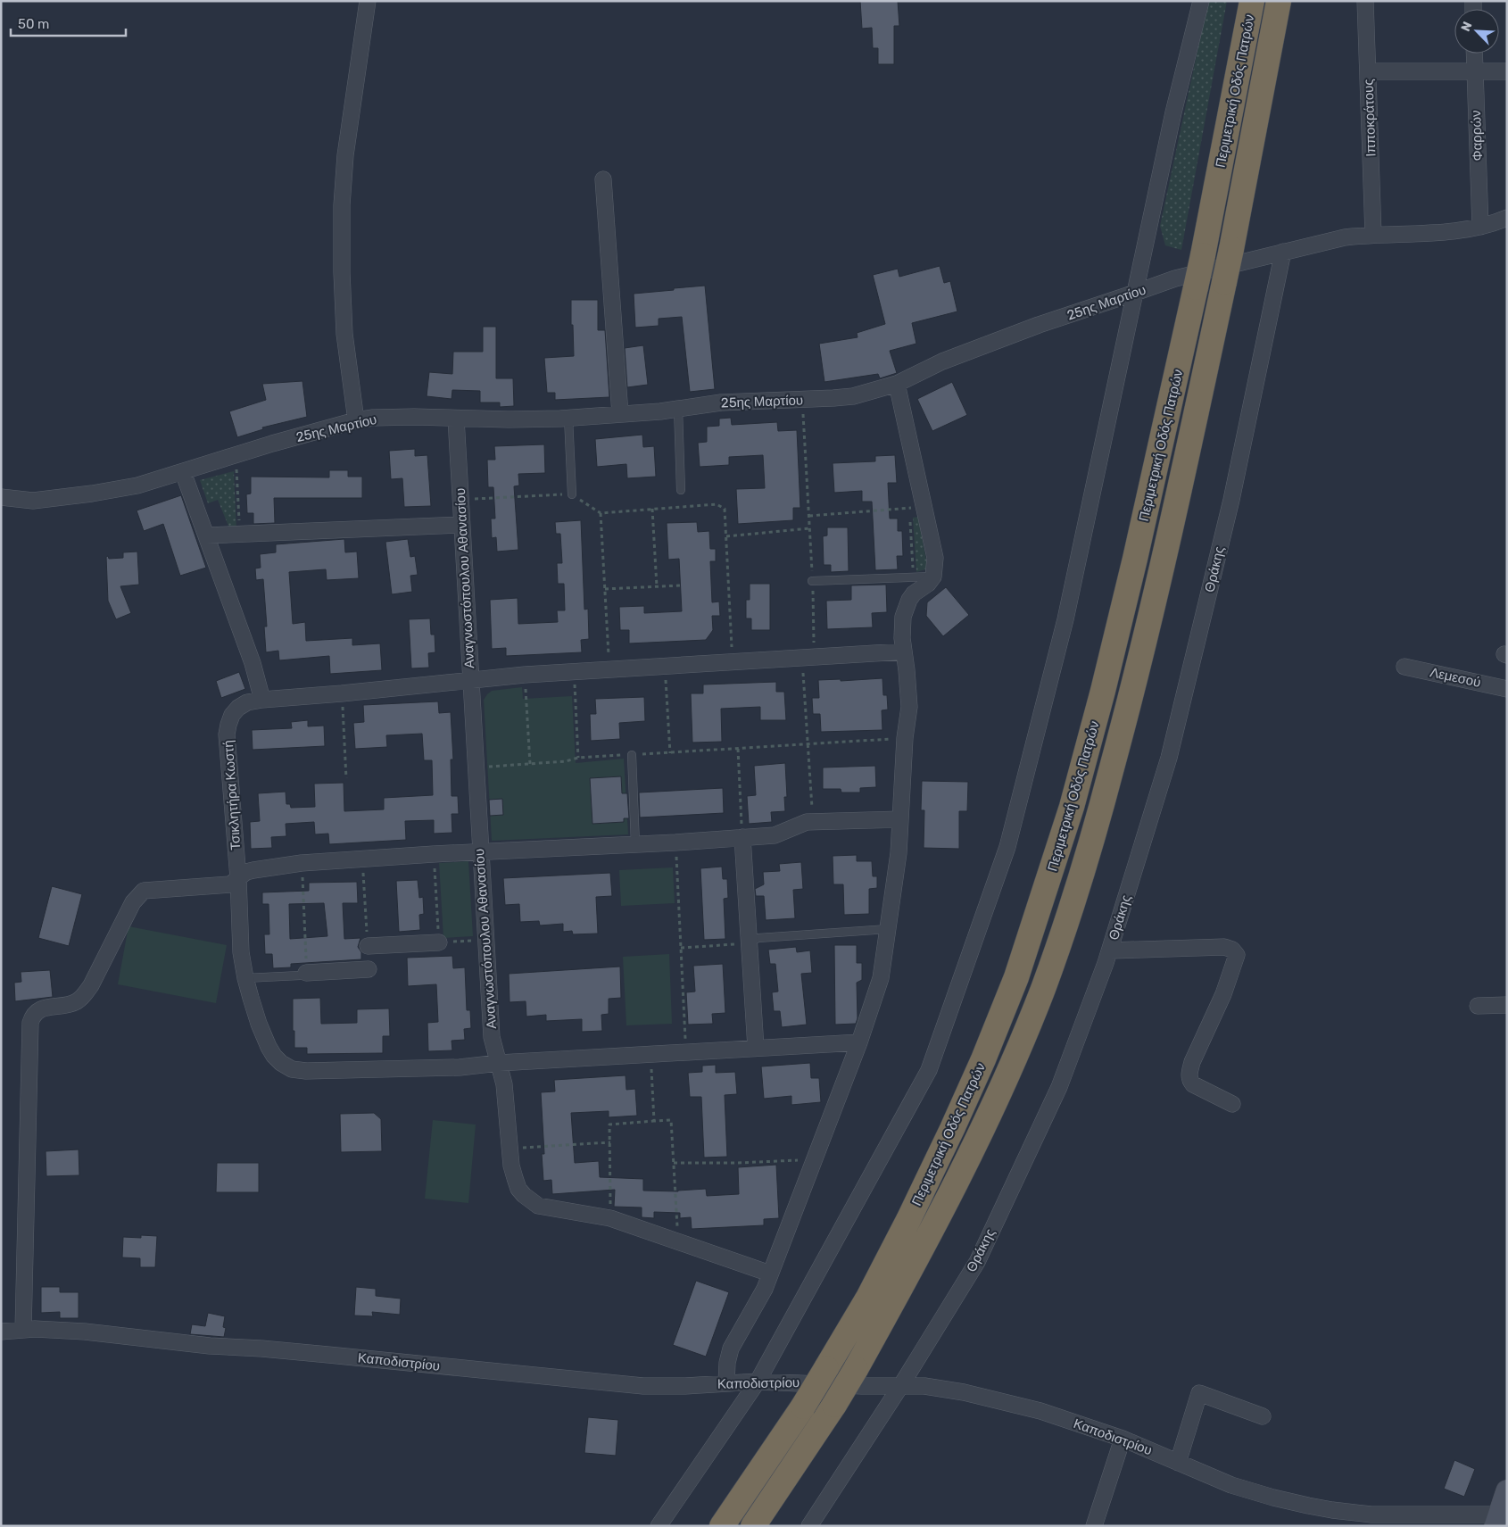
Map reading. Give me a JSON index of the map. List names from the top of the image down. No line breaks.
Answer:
{"streets":{"highway":["Περιμετρική Οδός Πατρών"],"street":["Ιπποκράτους","Φαρρών","25ης Μαρτίου","Θράκης","Αναγνωστόπουλου Αθανασίου","Λεμεσού","Τσικλητήρα Κωστή","Καποδιστρίου"]},"crossings":[["Ιπποκράτους","25ης Μαρτίου"],["Φαρρών","25ης Μαρτίου"],["25ης Μαρτίου","Θράκης"],["25ης Μαρτίου","Αναγνωστόπουλου Αθανασίου"],["Θράκης","Καποδιστρίου"],["Αναγνωστόπουλου Αθανασίου","Τσικλητήρα Κωστή"]],"scale_bar":"50 m","north":"top left"}
